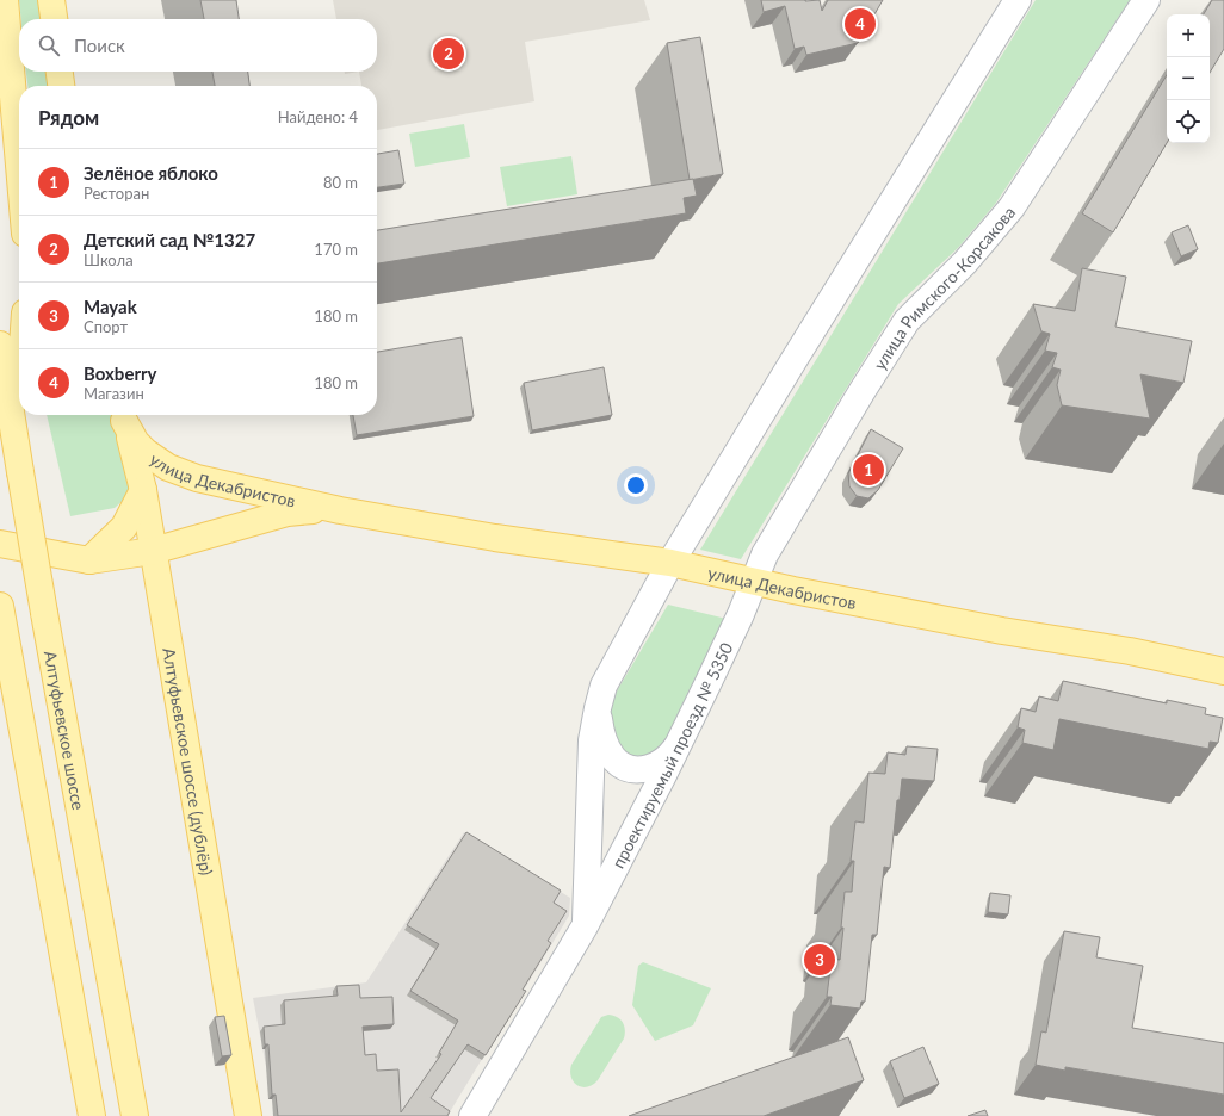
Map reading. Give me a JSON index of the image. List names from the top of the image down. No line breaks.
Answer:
{"streets":{"main road":["улица Декабристов","Алтуфьевское шоссе","Алтуфьевское шоссе (дублёр)"],"street":["улица Римского-Корсакова","проектируемый проезд № 5350"]},"crossings":[["улица Римского-Корсакова","улица Декабристов"],["улица Римского-Корсакова","проектируемый проезд № 5350"],["улица Декабристов","проектируемый проезд № 5350"],["улица Декабристов","Алтуфьевское шоссе (дублёр)"]],"page":{"pins":["4","2","1","3"],"map_buttons":["+","−"],"search":"Поиск","heading":["Рядом","Найдено: 4"],"list":[{"mark":"1","name":"Зелёное яблоко","note":"Ресторан","value":"80 m"},{"mark":"2","name":"Детский сад №1327","note":"Школа","value":"170 m"},{"mark":"3","name":"Mayak","note":"Спорт","value":"180 m"},{"mark":"4","name":"Boxberry","note":"Магазин","value":"180 m"}]}}
